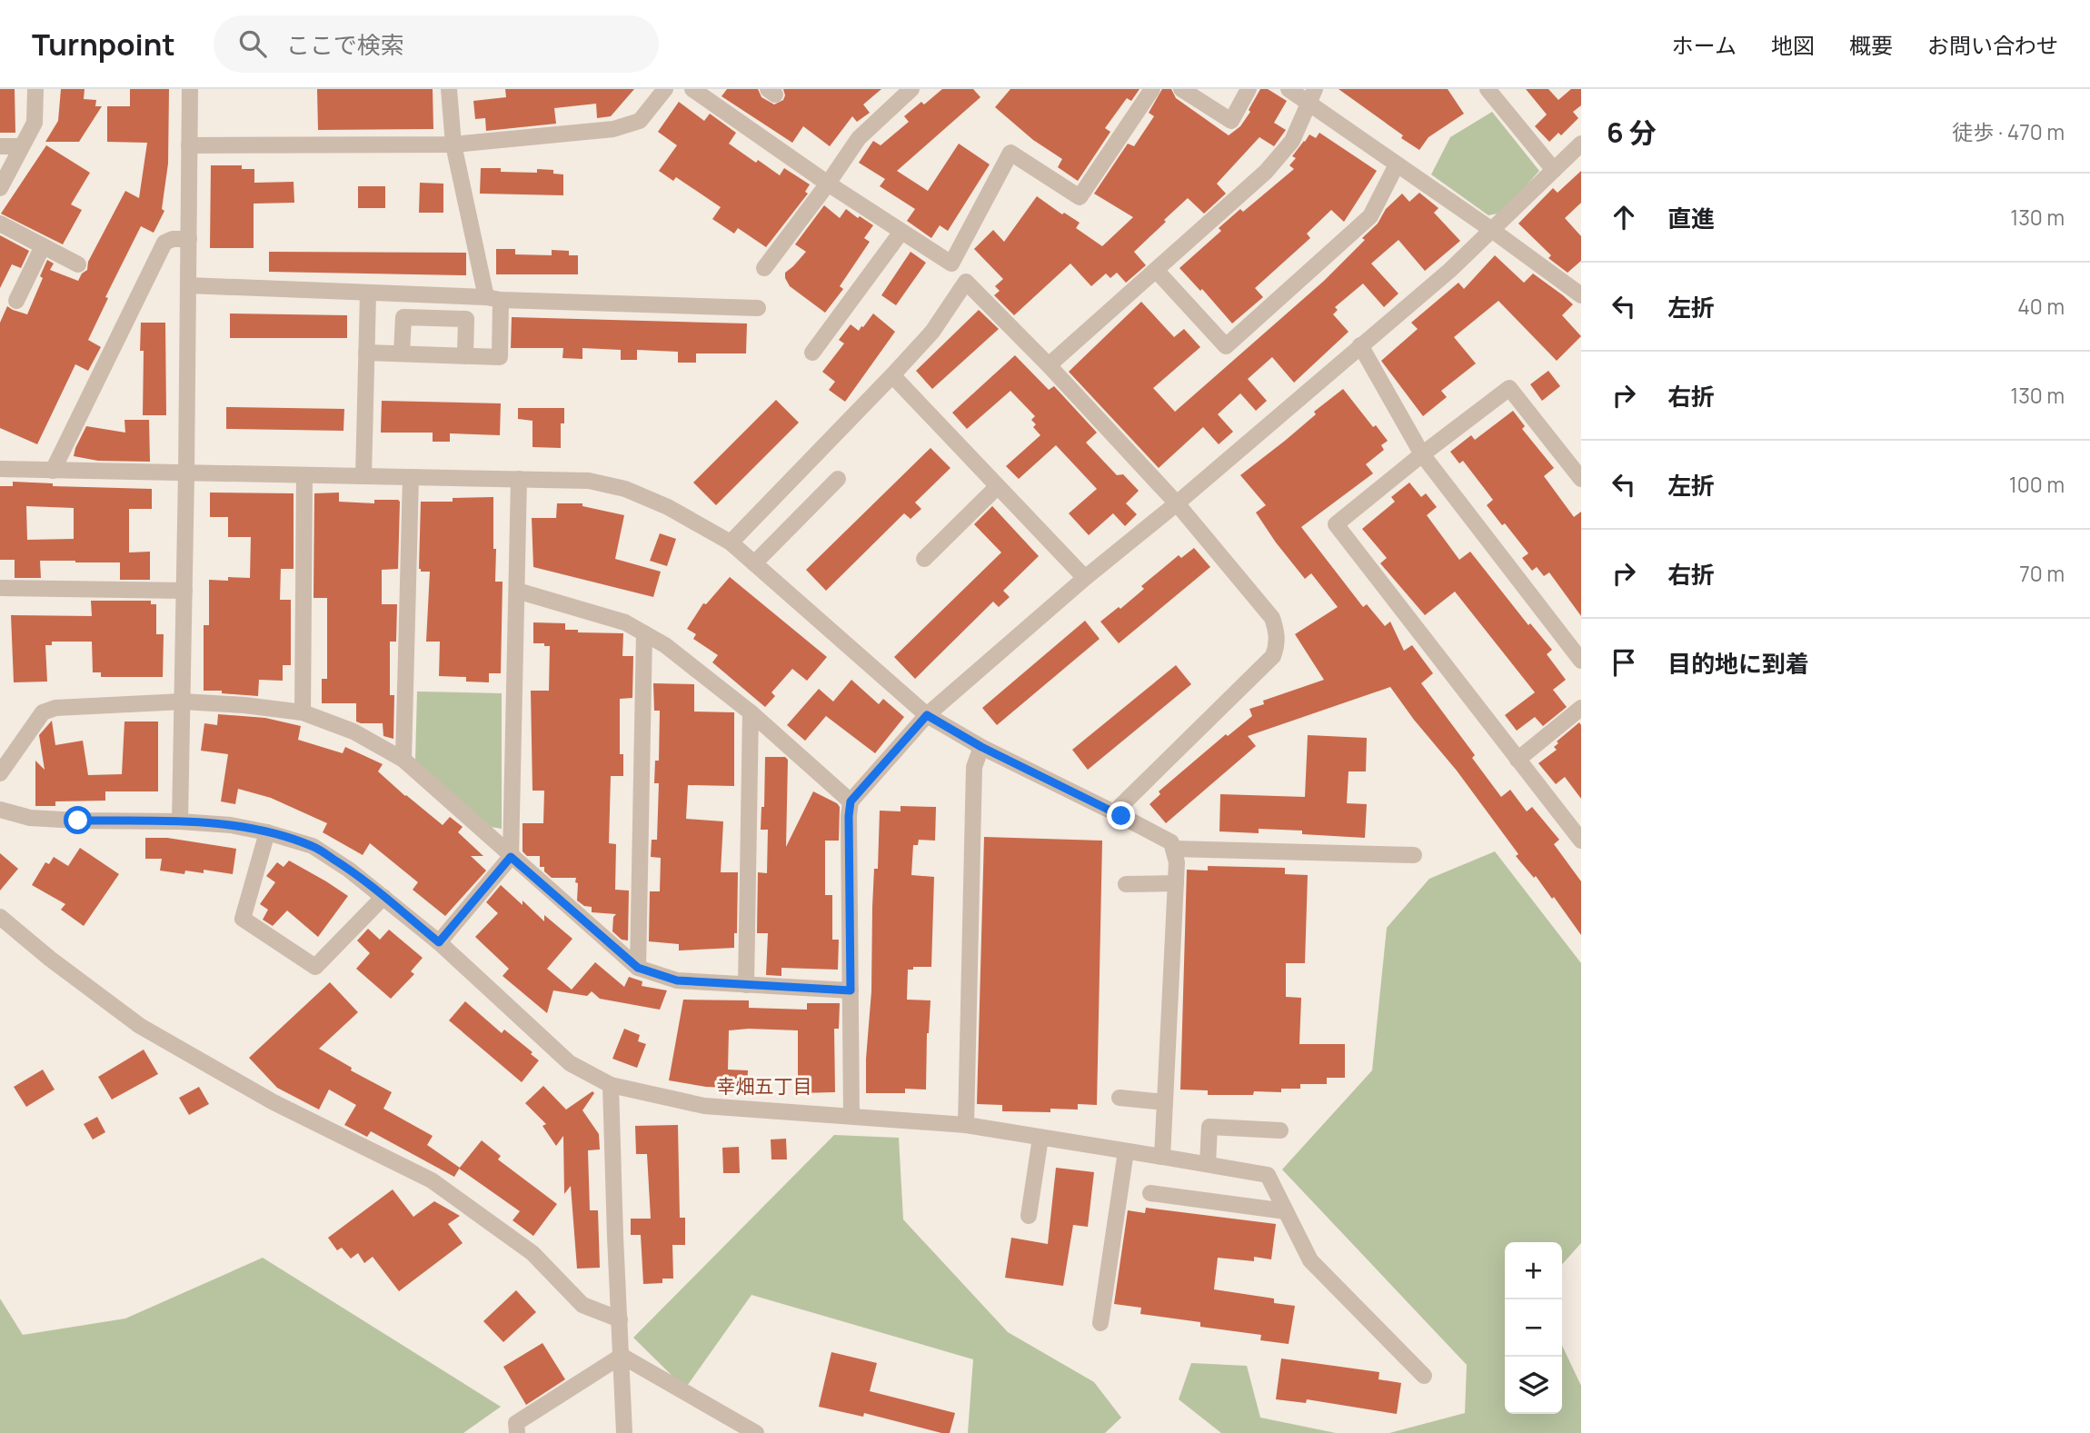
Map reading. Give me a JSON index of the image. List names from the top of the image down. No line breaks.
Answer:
{"districts":["幸畑五丁目"],"page":{"header":"Turnpoint","search":"ここで検索","nav":["ホーム","地図","概要","お問い合わせ"],"heading":["6 分","徒歩 · 470 m"],"list":[["直進","130 m"],["左折","40 m"],["右折","130 m"],["左折","100 m"],["右折","70 m"],"目的地に到着"],"map_buttons":["+","−"]}}
